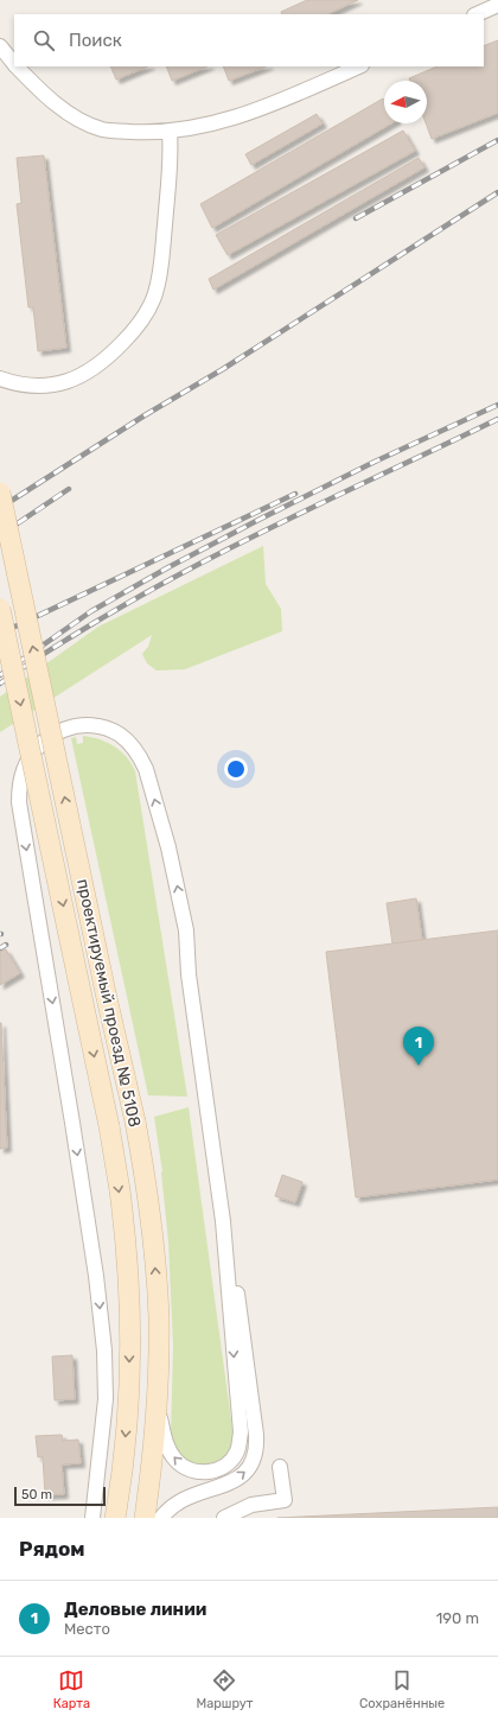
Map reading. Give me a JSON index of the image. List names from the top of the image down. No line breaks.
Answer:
{"streets":{"main road":["проектируемый проезд № 5108"]},"scale_bar":"50 m","north":"left","page":{"search":"Поиск","pins":"1","scale":"50 m","heading":"Рядом","list":[{"mark":"1","name":"Деловые линии","note":"Место","value":"190 m"}],"nav":["Карта","Маршрут","Сохранённые"]}}
